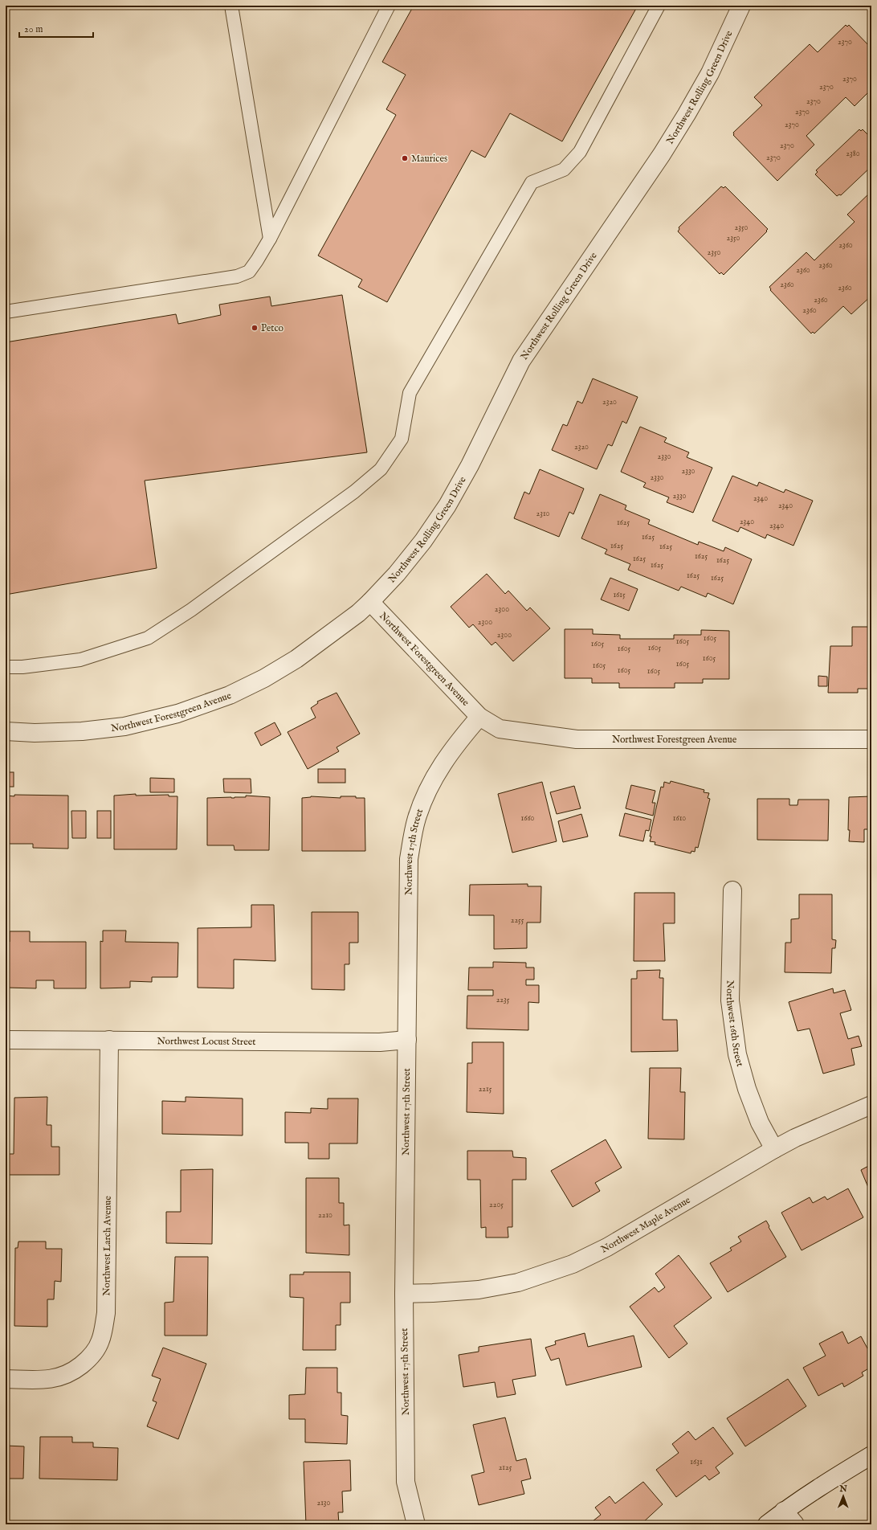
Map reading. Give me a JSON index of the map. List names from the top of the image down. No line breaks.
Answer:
{"streets":{"street":["Northwest Rolling Green Drive","Northwest Forestgreen Avenue","Northwest 17th Street","Northwest 16th Street","Northwest Locust Street","Northwest Maple Avenue","Northwest Larch Avenue"]},"crossings":[["Northwest Rolling Green Drive","Northwest Forestgreen Avenue"],["Northwest Forestgreen Avenue","Northwest 17th Street"],["Northwest 17th Street","Northwest Locust Street"],["Northwest 17th Street","Northwest Maple Avenue"],["Northwest 16th Street","Northwest Maple Avenue"],["Northwest Locust Street","Northwest Larch Avenue"]],"places":["Maurices","Petco"],"house_numbers":["2370","2370","2370","2370","2370","2370","2370","2380","2370","2350","2350","2360","2350","2360","2360","2360","2360","2360","2360","2320","2320","2330","2330","2330","2330","2340","2340","2310","2340","1625","2340","1625","1625","1625","1625","1625","1625","1625","1625","1625","1615","2300","2300","2300","1605","1605","1605","1605","1605","1605","1605","1605","1605","1605","1660","1610","2255","2235","2215","2205","2210","1631","2125","2130"],"scale_bar":"20 m","north":"top"}
